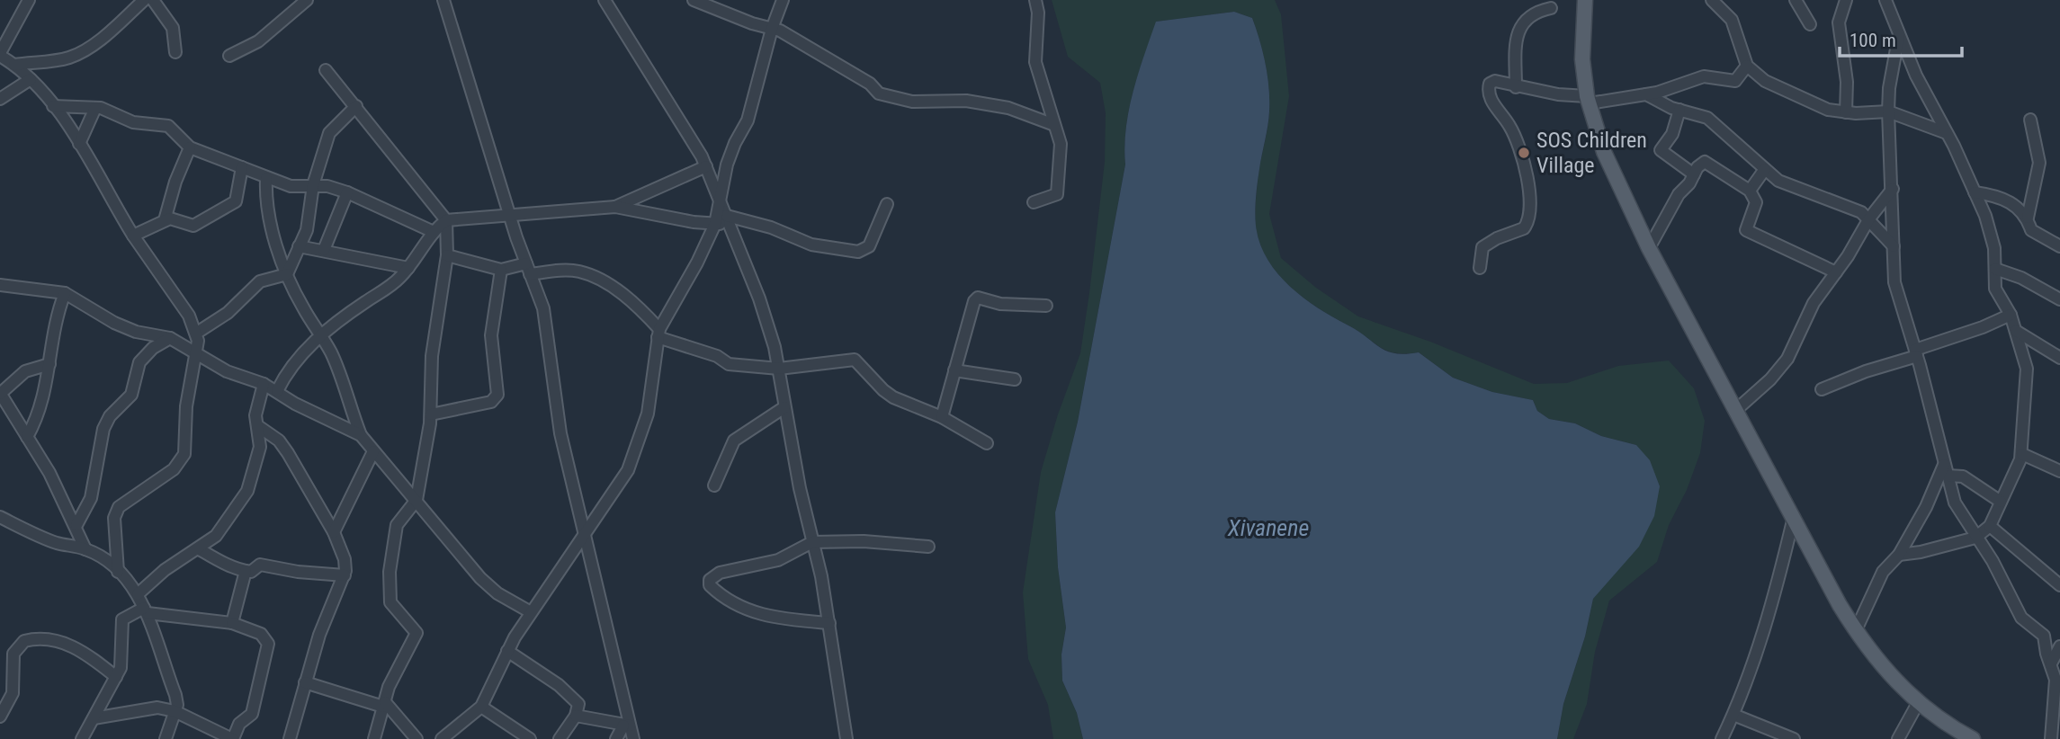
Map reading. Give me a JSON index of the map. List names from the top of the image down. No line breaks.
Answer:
{"water":["Xivanene"],"places":["SOS Children Village"],"scale_bar":"100 m"}
